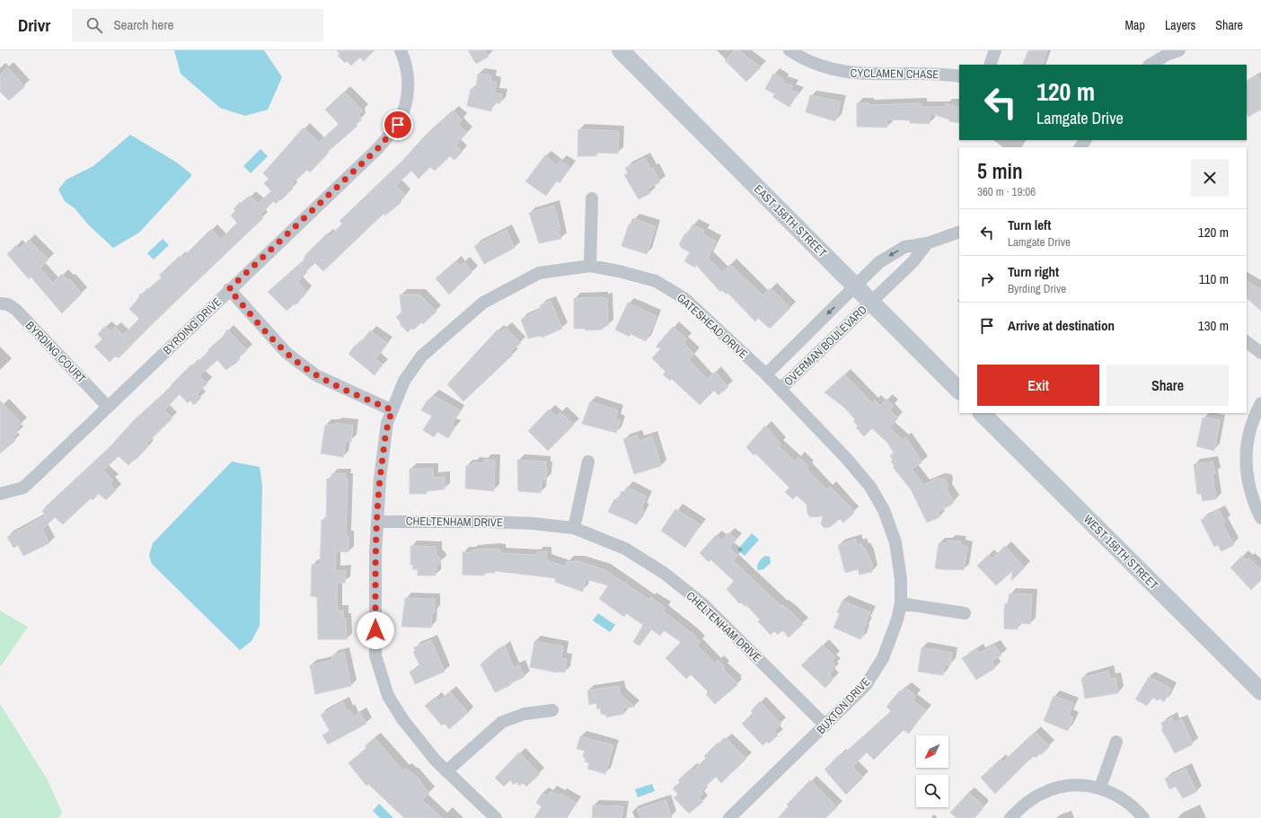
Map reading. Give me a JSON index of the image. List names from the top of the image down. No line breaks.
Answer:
{"streets":{"street":["CYCLAMEN CHASE","EAST 156TH STREET","BYRDING DRIVE","GATESHEAD DRIVE","OVERMAN BOULEVARD","BYRDING COURT","CHELTENHAM DRIVE","WEST 156TH STREET","BUXTON DRIVE"]},"crossings":[["EAST 156TH STREET","OVERMAN BOULEVARD"],["BYRDING DRIVE","BYRDING COURT"],["GATESHEAD DRIVE","OVERMAN BOULEVARD"],["GATESHEAD DRIVE","CHELTENHAM DRIVE"],["GATESHEAD DRIVE","BUXTON DRIVE"],["OVERMAN BOULEVARD","BUXTON DRIVE"],["CHELTENHAM DRIVE","BUXTON DRIVE"]],"north":"bottom left","page":{"header":"Drivr","search":"Search here","nav":["Map","Layers","Share"],"turn":["120 m","Lamgate Drive"],"heading":["5 min","360 m · 19:06"],"list":[{"name":"Turn left","note":"Lamgate Drive","value":"120 m"},{"name":"Turn right","note":"Byrding Drive","value":"110 m"},{"name":"Arrive at destination","value":"130 m"}],"buttons":["Exit","Share"]}}
